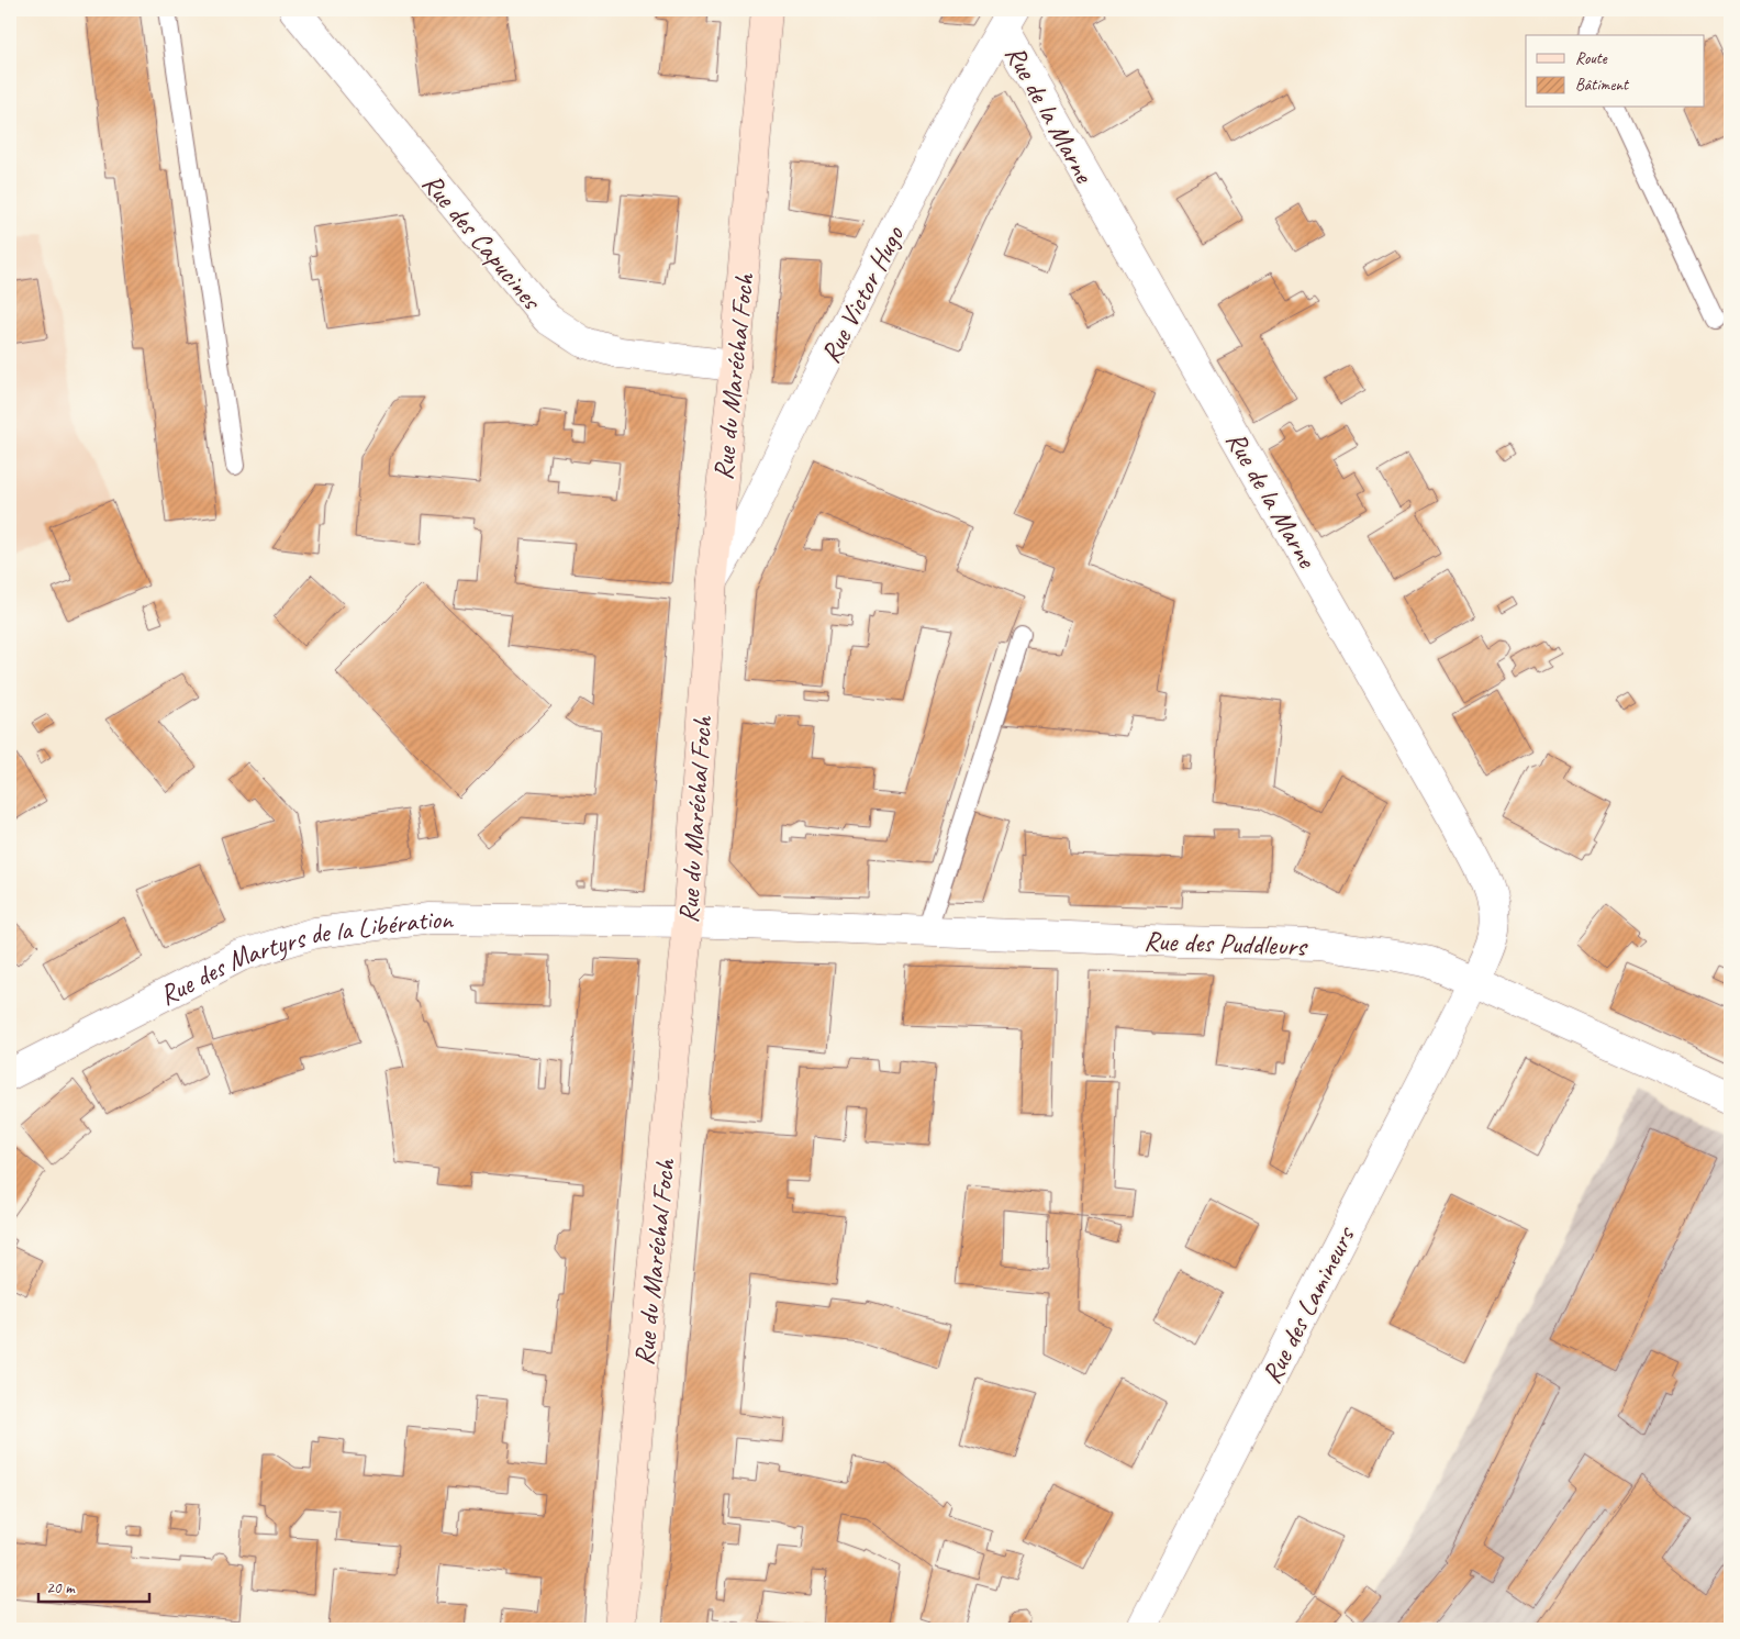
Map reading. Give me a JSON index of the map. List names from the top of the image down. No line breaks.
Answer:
{"streets":{"main road":["Rue du Maréchal Foch"],"street":["Rue de la Marne","Rue des Capucines","Rue Victor Hugo","Rue des Puddleurs","Rue des Martyrs de la Libération","Rue des Lamineurs"]},"crossings":[["Rue de la Marne","Rue Victor Hugo"],["Rue de la Marne","Rue des Puddleurs"],["Rue de la Marne","Rue des Lamineurs"],["Rue des Capucines","Rue du Maréchal Foch"],["Rue Victor Hugo","Rue du Maréchal Foch"],["Rue du Maréchal Foch","Rue des Puddleurs"],["Rue du Maréchal Foch","Rue des Martyrs de la Libération"],["Rue des Puddleurs","Rue des Martyrs de la Libération"],["Rue des Puddleurs","Rue des Lamineurs"]],"legend":["Route","Bâtiment"],"scale_bar":"20 m"}
